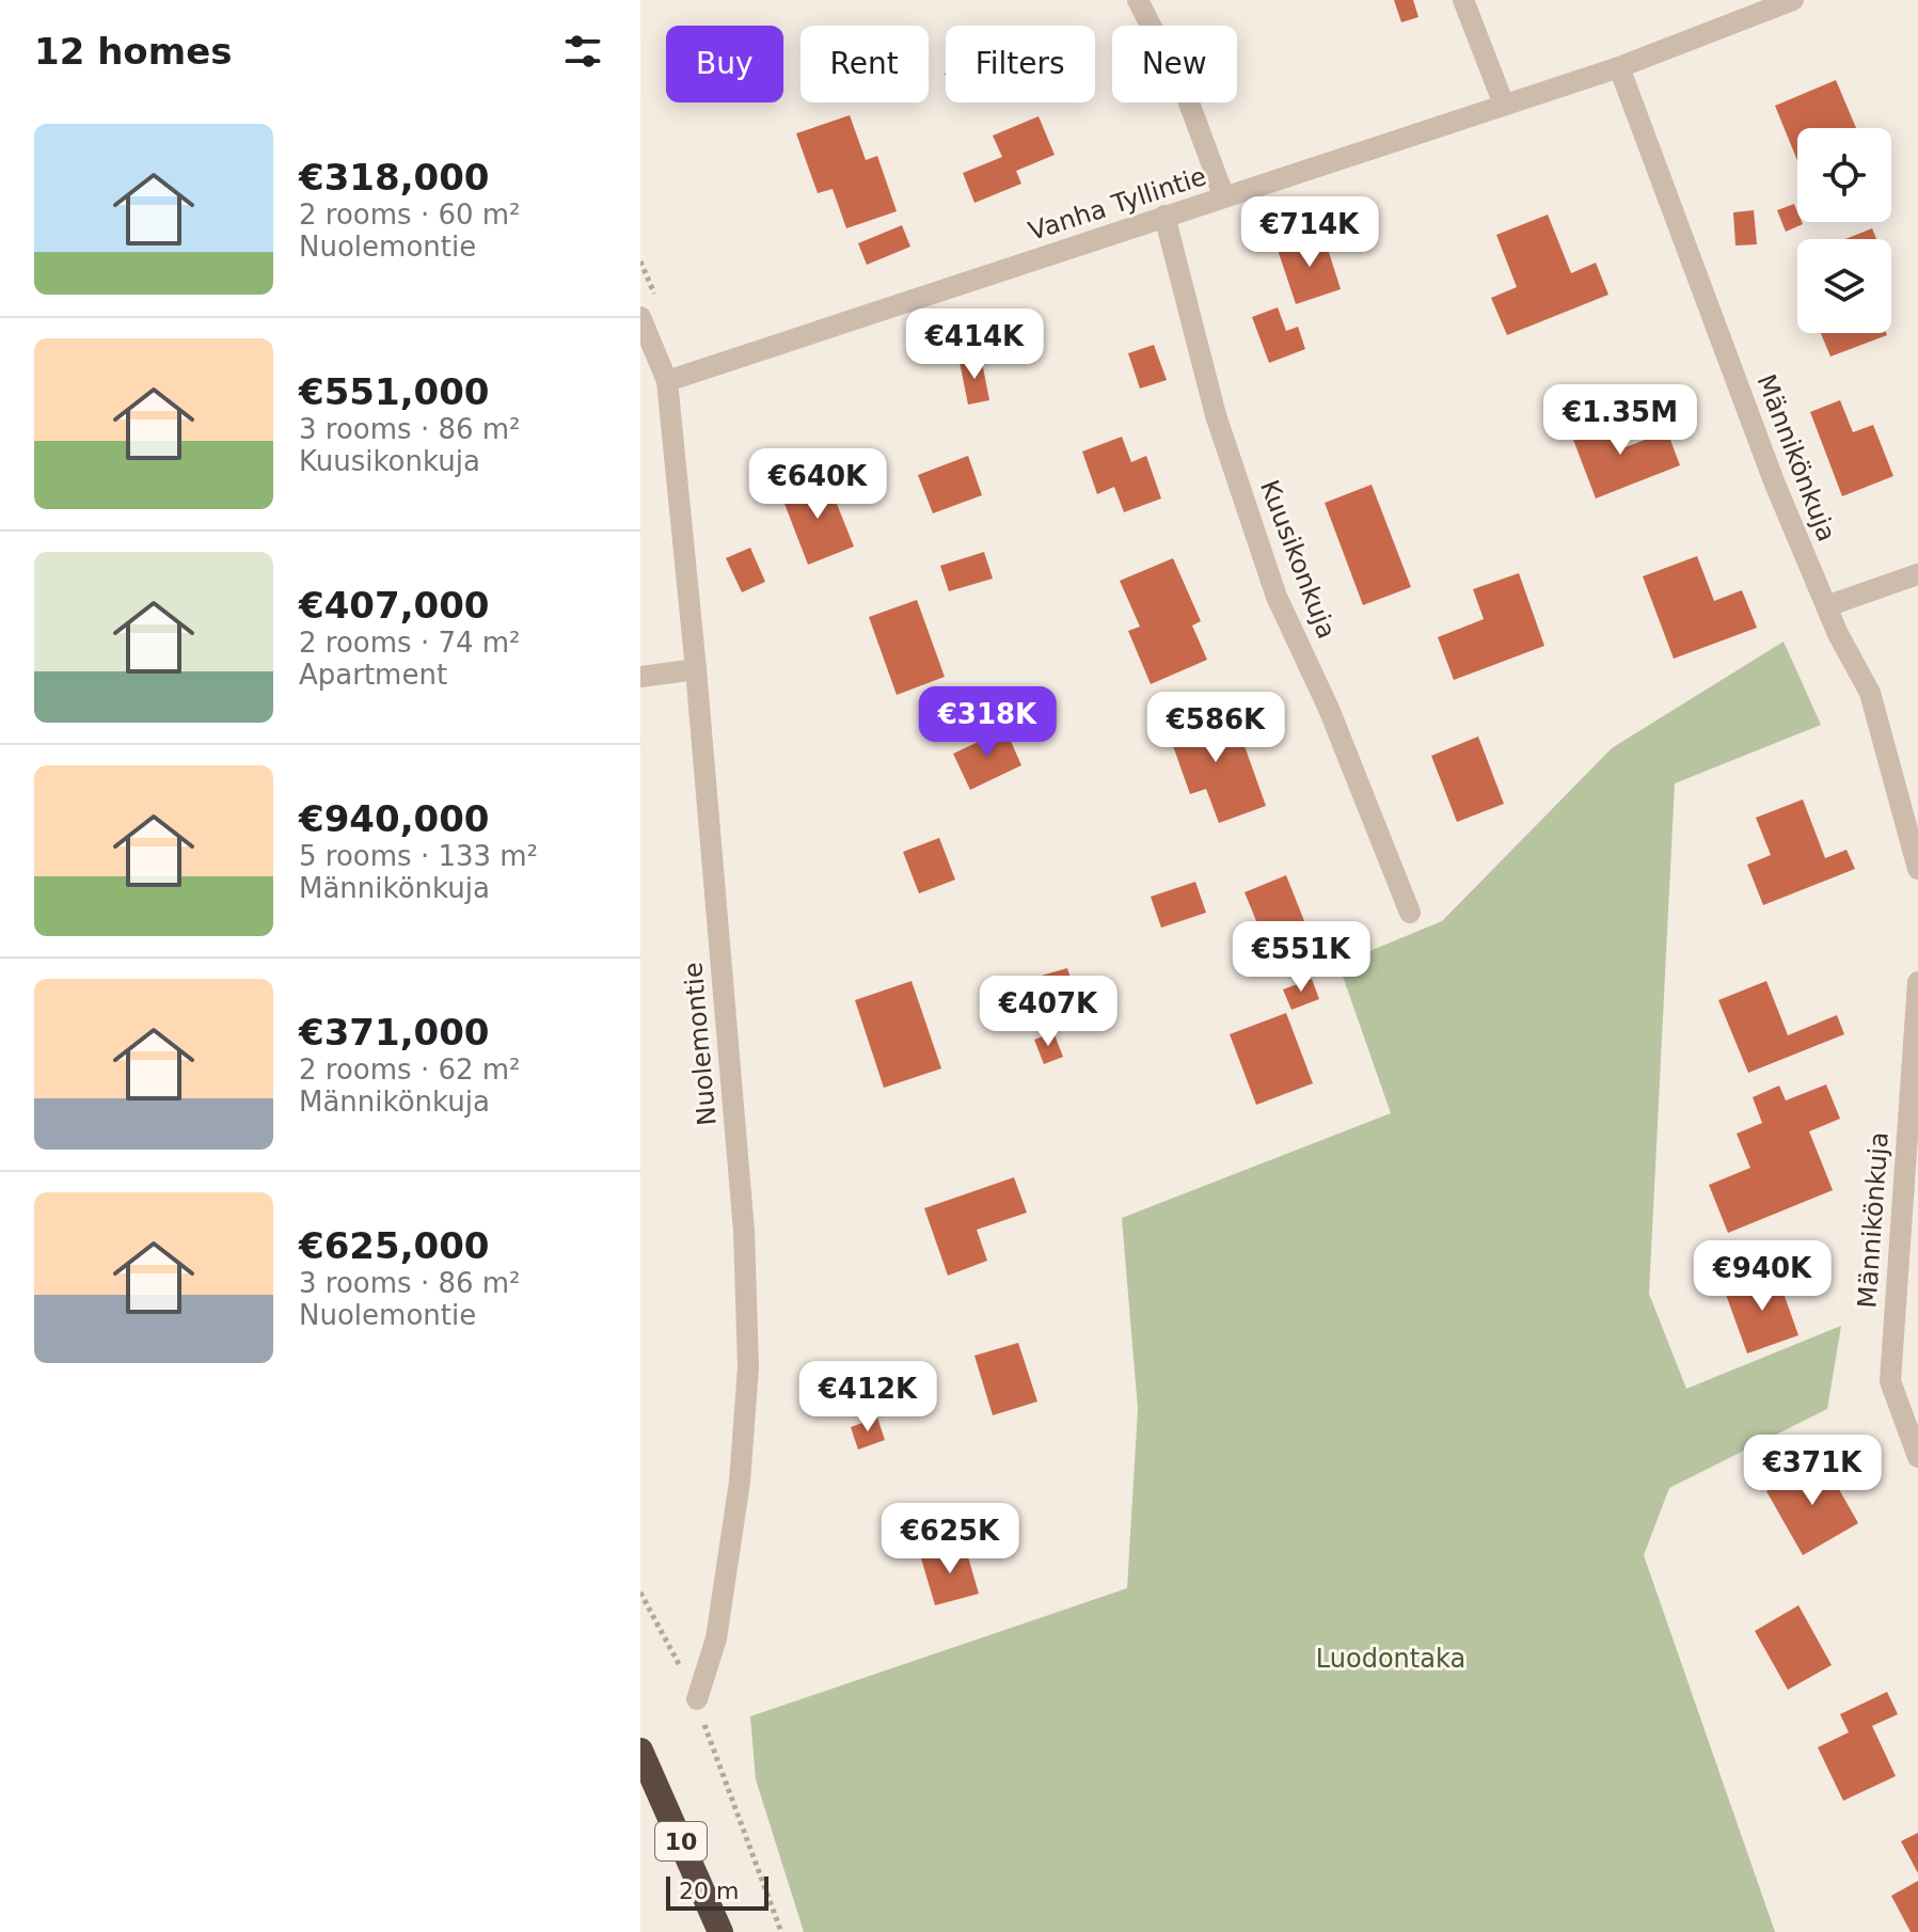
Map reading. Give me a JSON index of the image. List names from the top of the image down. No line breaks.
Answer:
{"streets":{"highway":["10"],"street":["Vanha Tyllintie","Männikönkuja","Kuusikonkuja","Nuolemontie"]},"crossings":[["Vanha Tyllintie","Männikönkuja"],["Vanha Tyllintie","Kuusikonkuja"],["Vanha Tyllintie","Nuolemontie"]],"parks":["Luodontaka"],"scale_bar":"20 m","page":{"heading":"12 homes","chip":["Buy","Rent","Filters","New"],"list":[{"name":"€318,000","note":"2 rooms · 60 m² · Nuolemontie"},{"name":"€551,000","note":"3 rooms · 86 m² · Kuusikonkuja"},{"name":"€407,000","note":"2 rooms · 74 m² · Apartment"},{"name":"€940,000","note":"5 rooms · 133 m² · Männikönkuja"},{"name":"€371,000","note":"2 rooms · 62 m² · Männikönkuja"},{"name":"€625,000","note":"3 rooms · 86 m² · Nuolemontie"}],"price":["€714K","€414K","€1.35M","€640K","€318K","€586K","€551K","€407K","€940K","€412K","€371K","€625K"],"scale":"20 m"}}
